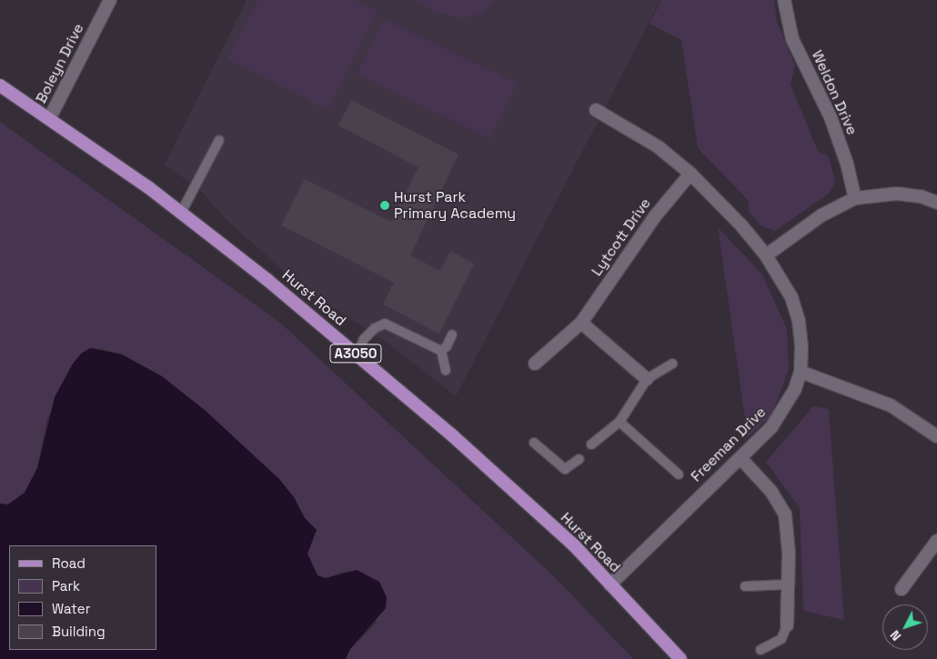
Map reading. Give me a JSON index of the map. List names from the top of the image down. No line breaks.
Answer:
{"streets":{"main road":["Hurst Road","A3050"],"street":["Boleyn Drive","Weldon Drive","Lytcott Drive","Freeman Drive"]},"crossings":[["Boleyn Drive","Hurst Road"],["Lytcott Drive","Freeman Drive"],["Hurst Road","Freeman Drive"]],"places":["Hurst Park Primary Academy"],"legend":["Road","Park","Water","Building"],"north":"bottom left"}
